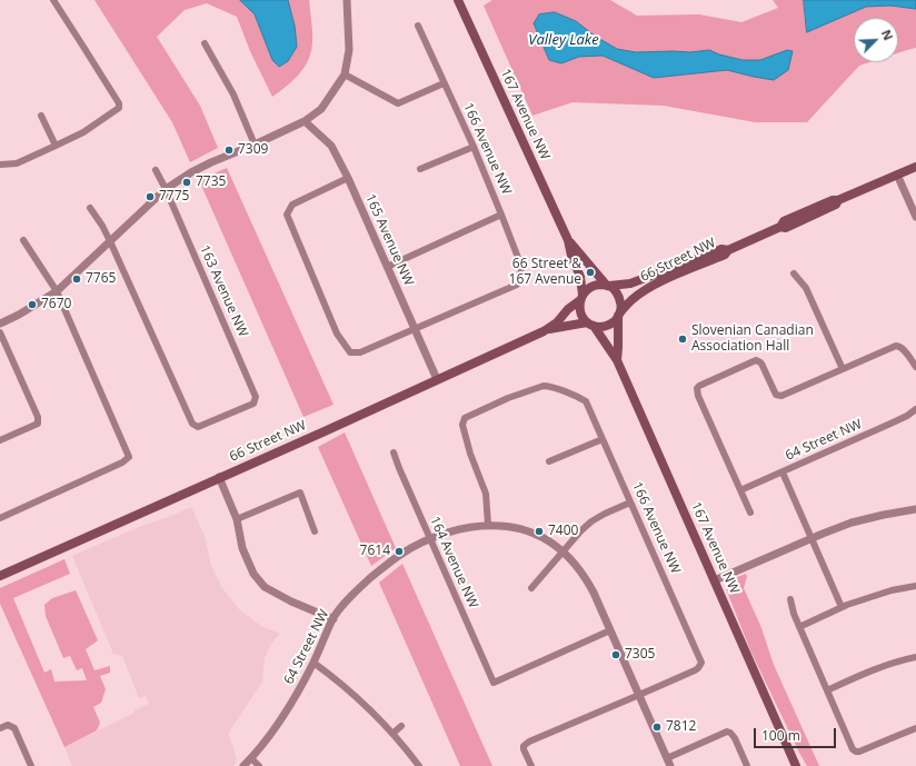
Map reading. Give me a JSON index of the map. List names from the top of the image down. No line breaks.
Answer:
{"streets":{"main road":["167 Avenue NW","66 Street NW"],"street":["166 Avenue NW","165 Avenue NW","163 Avenue NW","64 Street NW","164 Avenue NW"]},"crossings":[["167 Avenue NW","66 Street NW"],["166 Avenue NW","165 Avenue NW"],["166 Avenue NW","64 Street NW"],["165 Avenue NW","66 Street NW"],["64 Street NW","164 Avenue NW"]],"water":["Valley Lake"],"places":["7309","7735","7775","66 Street & 167 Avenue","7765","7670","Slovenian Canadian Association Hall","7400","7614","7305","7812"],"scale_bar":"100 m","north":"top right"}
